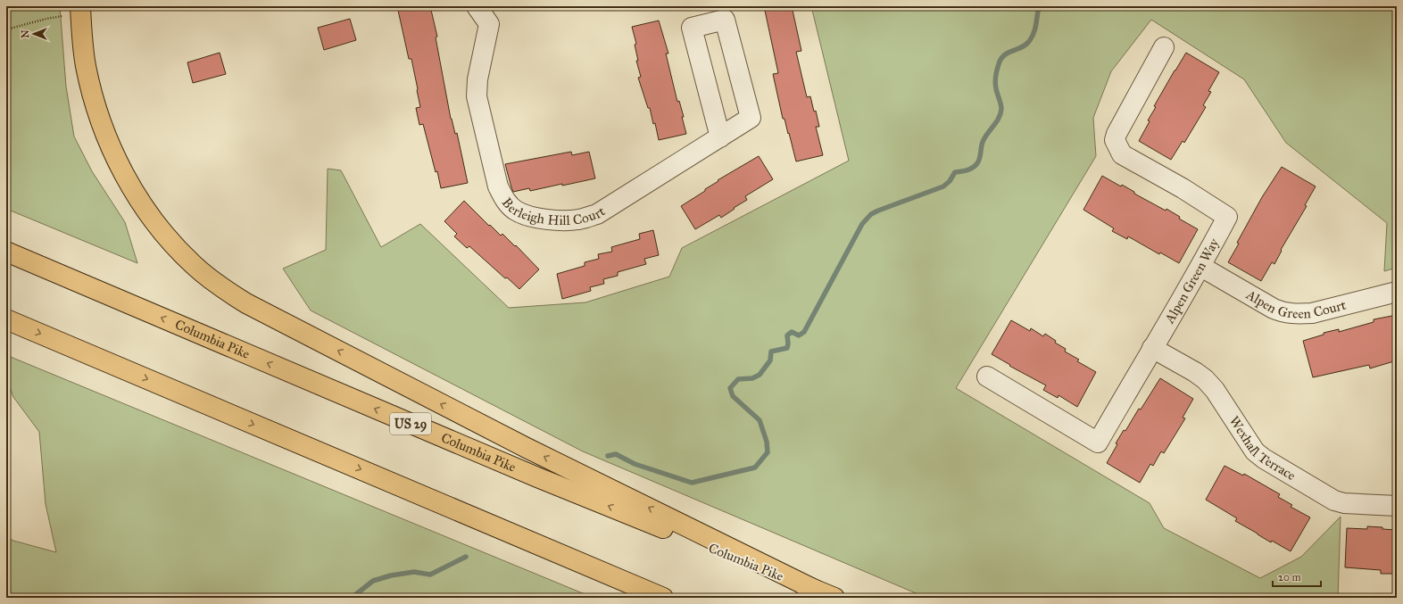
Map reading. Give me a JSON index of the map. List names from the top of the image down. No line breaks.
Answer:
{"streets":{"highway":["Columbia Pike","US 29"],"street":["Berleigh Hill Court","Alpen Green Way","Alpen Green Court","Wexhall Terrace"]},"crossings":[["Alpen Green Way","Alpen Green Court"],["Alpen Green Way","Wexhall Terrace"]],"scale_bar":"20 m","north":"left"}
